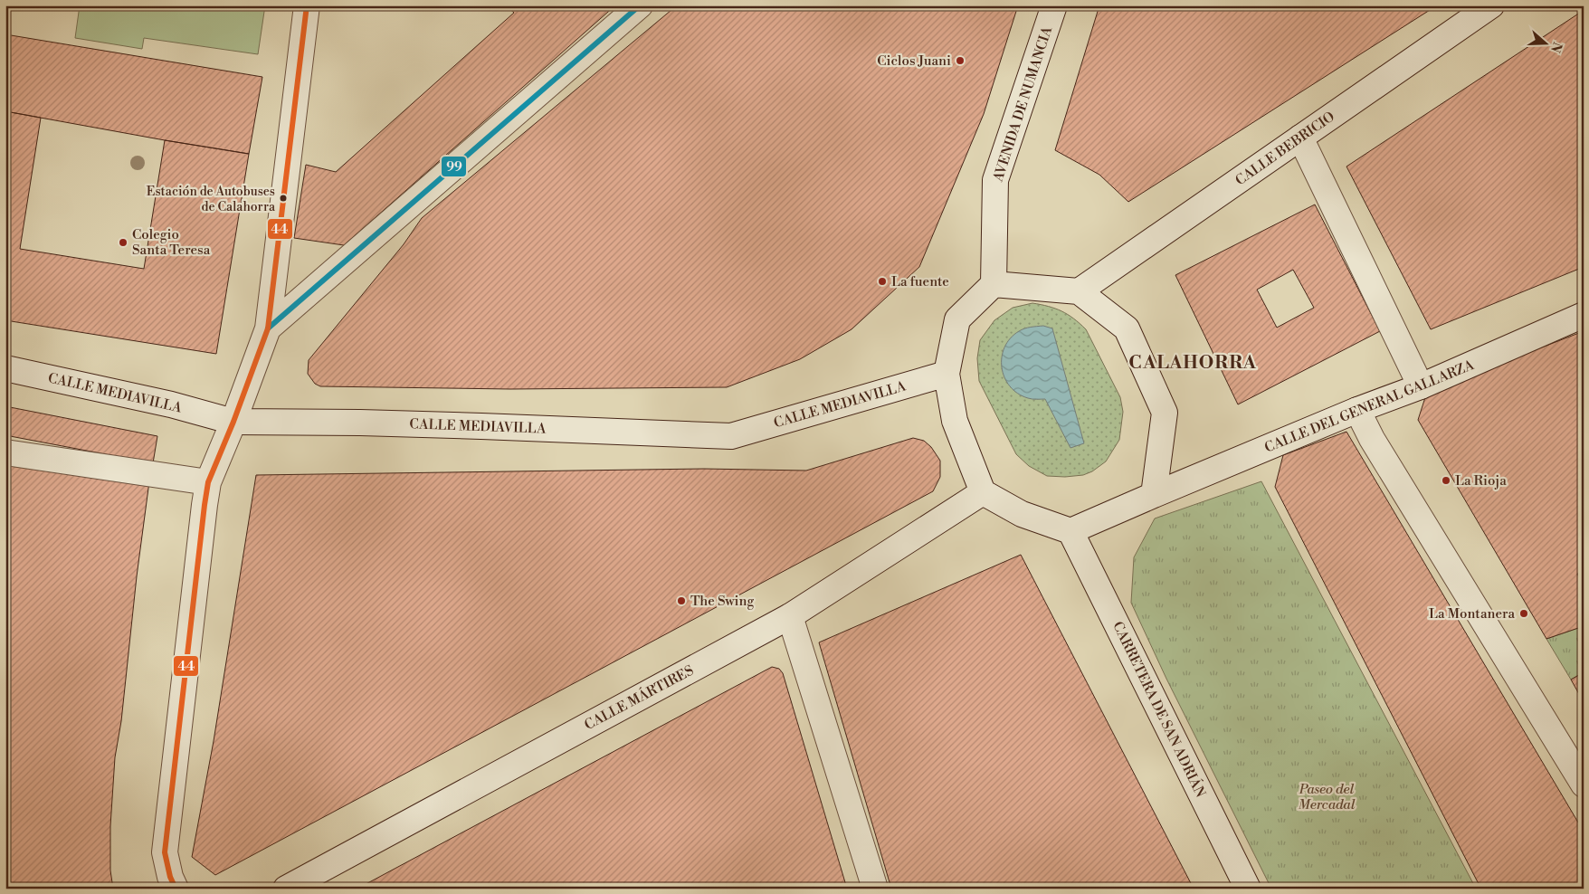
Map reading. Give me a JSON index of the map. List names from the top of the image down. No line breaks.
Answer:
{"streets":{"street":["AVENIDA DE NUMANCIA","CALLE BEBRICIO","CALLE MEDIAVILLA","CALLE DEL GENERAL GALLARZA","CALLE MÁRTIRES","CARRETERA DE SAN ADRIÁN"]},"crossings":[["CALLE DEL GENERAL GALLARZA","CARRETERA DE SAN ADRIÁN"]],"districts":["CALAHORRA"],"parks":["Paseo del Mercadal"],"places":["Ciclos Juani","Estación de Autobuses de Calahorra","Colegio Santa Teresa","La fuente","La Rioja","The Swing","La Montanera"],"lines":["transit line 99","transit line 44"],"north":"right"}
